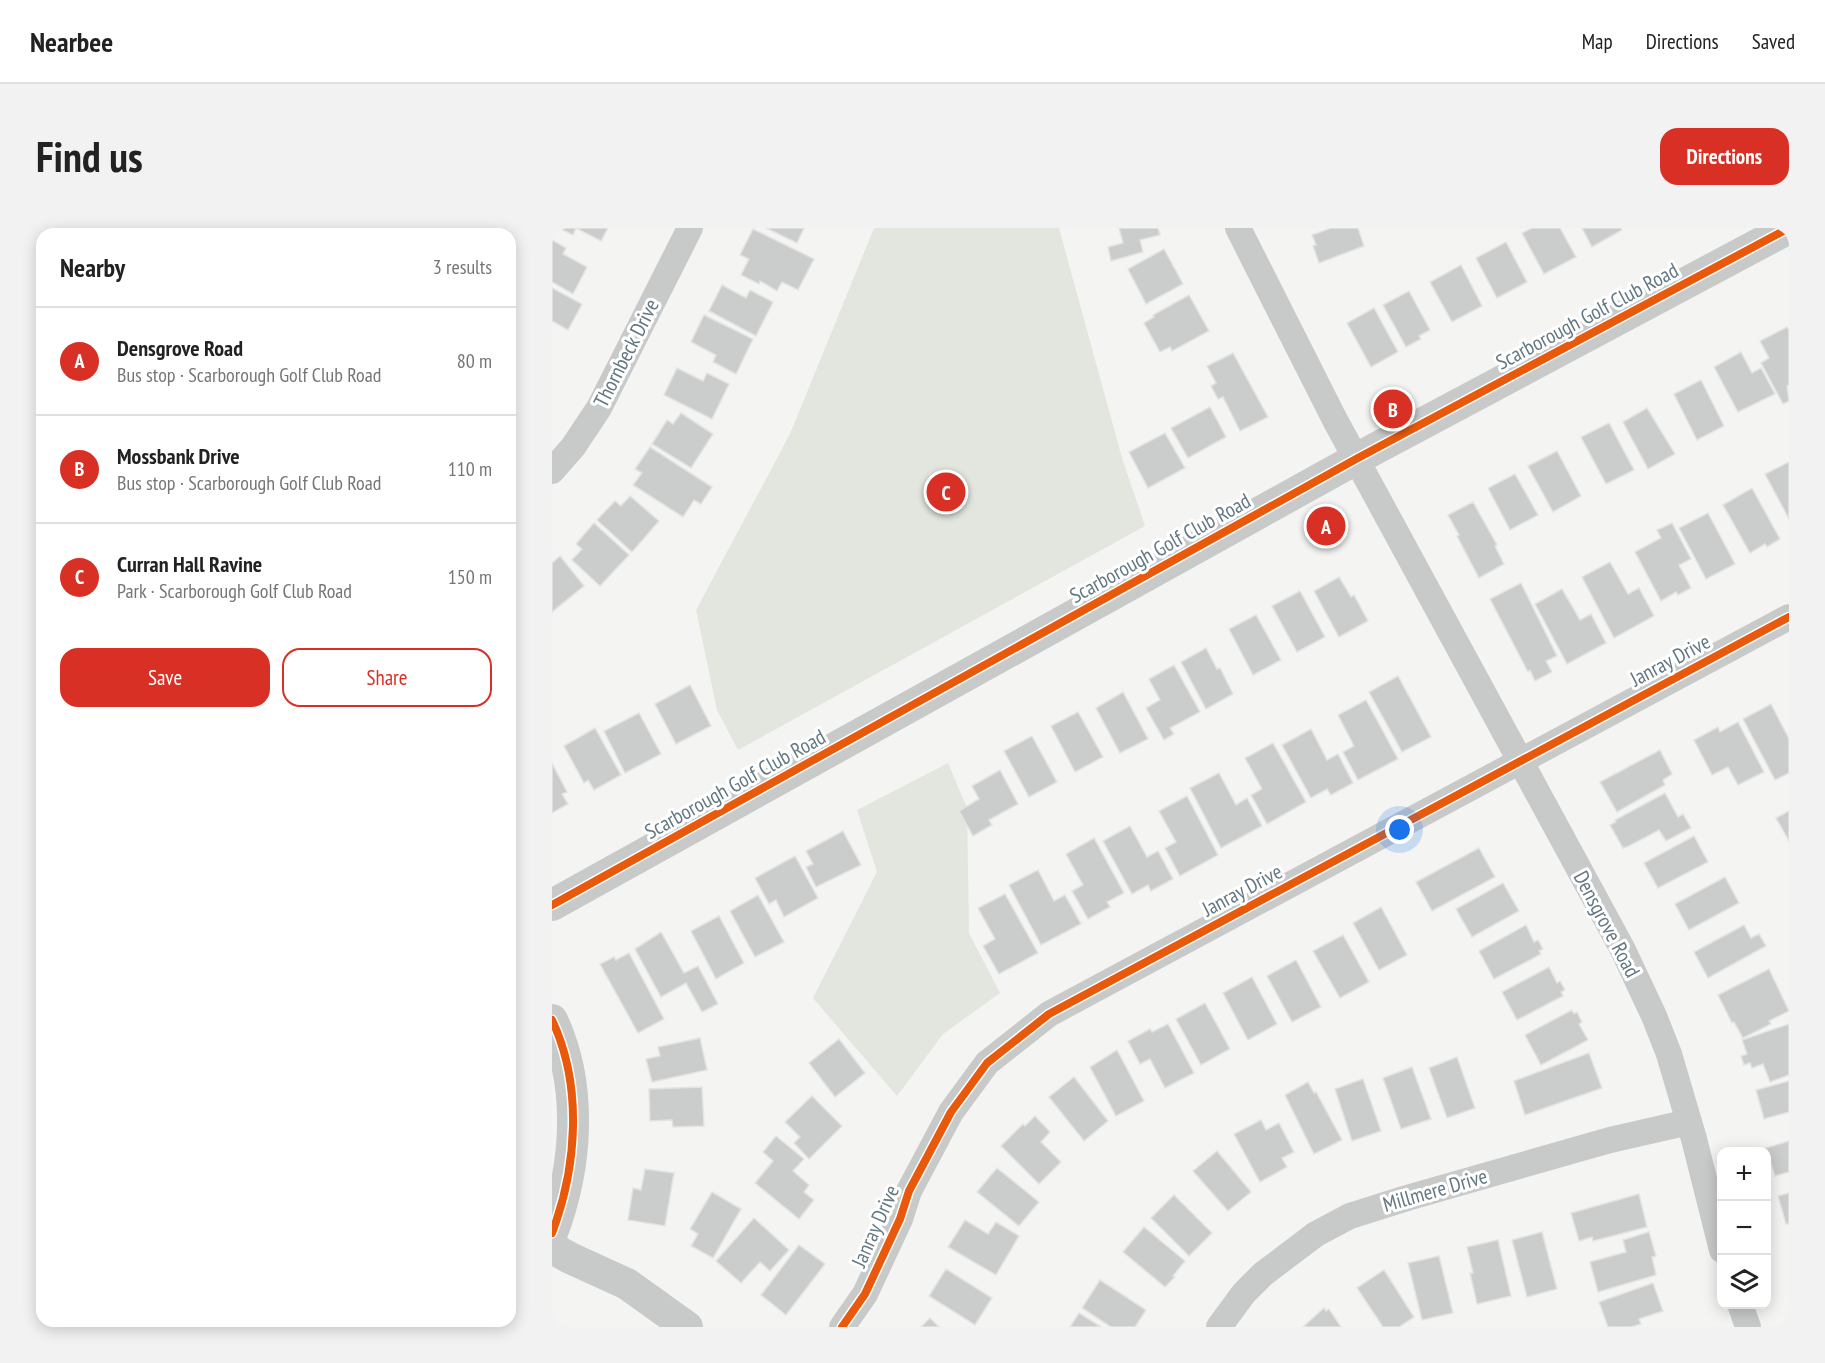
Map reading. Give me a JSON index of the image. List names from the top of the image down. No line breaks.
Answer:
{"streets":{"street":["Scarborough Golf Club Road","Thornbeck Drive","Janray Drive","Densgrove Road","Millmere Drive"]},"crossings":[["Scarborough Golf Club Road","Densgrove Road"],["Janray Drive","Densgrove Road"],["Densgrove Road","Millmere Drive"]],"page":{"header":"Nearbee","nav":["Map","Directions","Saved"],"buttons":["Directions",["Save","Share"]],"title":"Find us","heading":["Nearby","3 results"],"list":[{"mark":"A","name":"Densgrove Road","note":"Bus stop · Scarborough Golf Club Road","value":"80 m"},{"mark":"B","name":"Mossbank Drive","note":"Bus stop · Scarborough Golf Club Road","value":"110 m"},{"mark":"C","name":"Curran Hall Ravine","note":"Park · Scarborough Golf Club Road","value":"150 m"}],"pins":["B","C","A"],"map_buttons":["+","−"]}}
